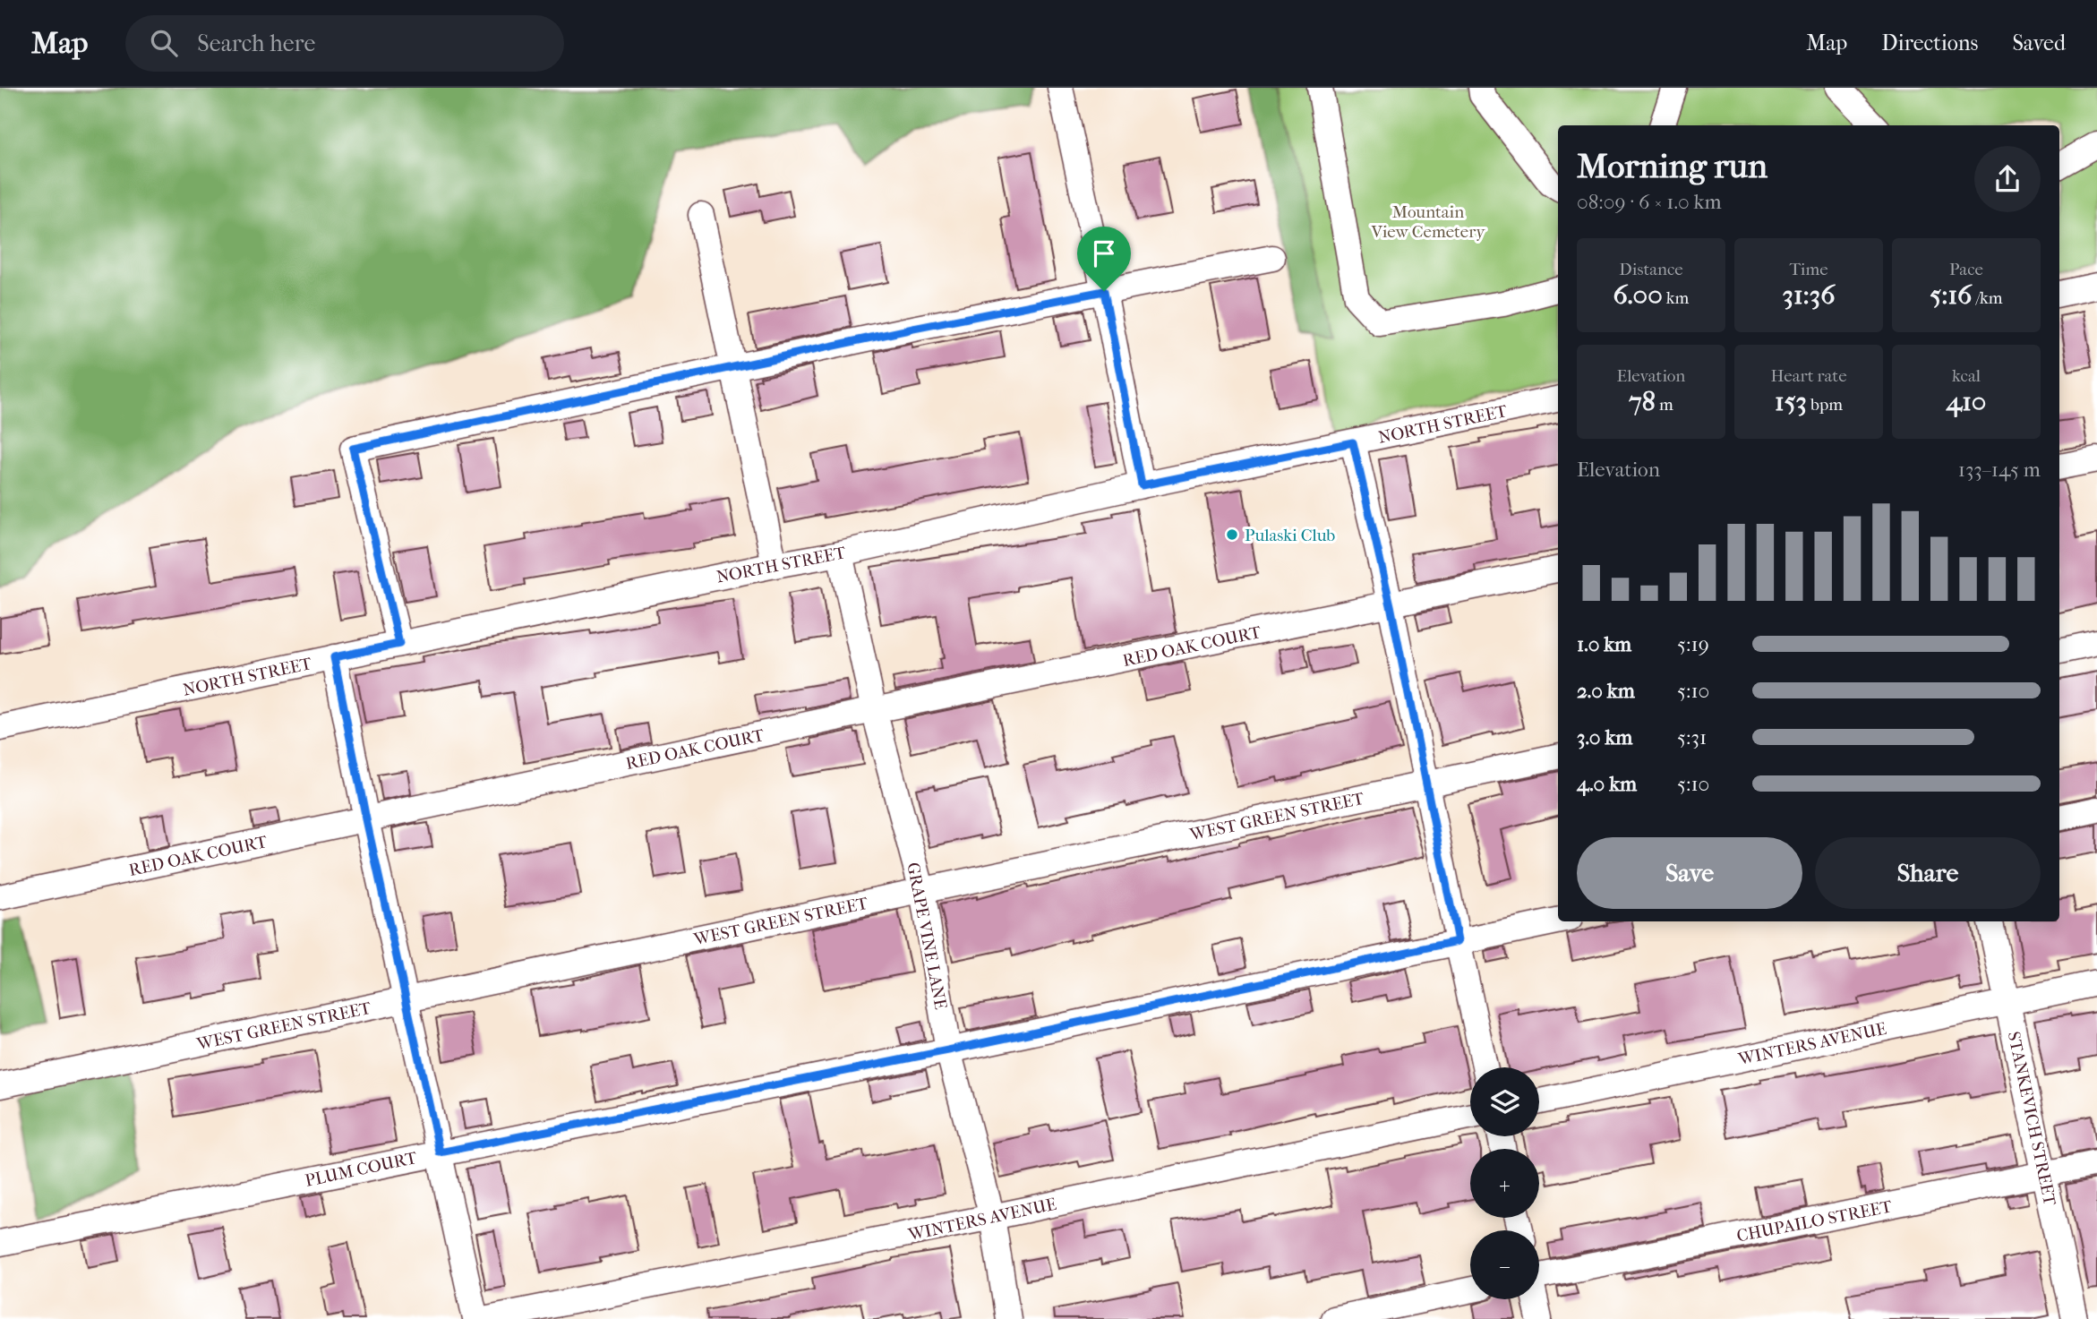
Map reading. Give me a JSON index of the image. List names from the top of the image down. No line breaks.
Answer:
{"streets":{"street":["NORTH STREET","RED OAK COURT","WEST GREEN STREET","GRAPE VINE LANE","WINTERS AVENUE","STANKEVICH STREET","PLUM COURT","CHUPAILO STREET"]},"crossings":[["NORTH STREET","GRAPE VINE LANE"],["RED OAK COURT","GRAPE VINE LANE"],["WEST GREEN STREET","GRAPE VINE LANE"],["GRAPE VINE LANE","WINTERS AVENUE"],["GRAPE VINE LANE","PLUM COURT"],["WINTERS AVENUE","STANKEVICH STREET"],["STANKEVICH STREET","CHUPAILO STREET"]],"parks":["Mountain View Cemetery"],"places":["Pulaski Club"],"page":{"header":"Map","search":"Search here","nav":["Map","Directions","Saved"],"heading":["Morning run","08:09 · 6 × 1.0 km"],"stats":[["Distance","6.00 km"],["Time","31:36"],["Pace","5:16 /km"],["Elevation","78 m"],["Heart rate","153 bpm"],["kcal","410"]],"chart":["Elevation","133–145 m"],"list":[{"name":"1.0 km","note":"5:19"},{"name":"2.0 km","note":"5:10"},{"name":"3.0 km","note":"5:31"},{"name":"4.0 km","note":"5:10"}],"buttons":["Save","Share"],"map_buttons":["+","−"]}}
